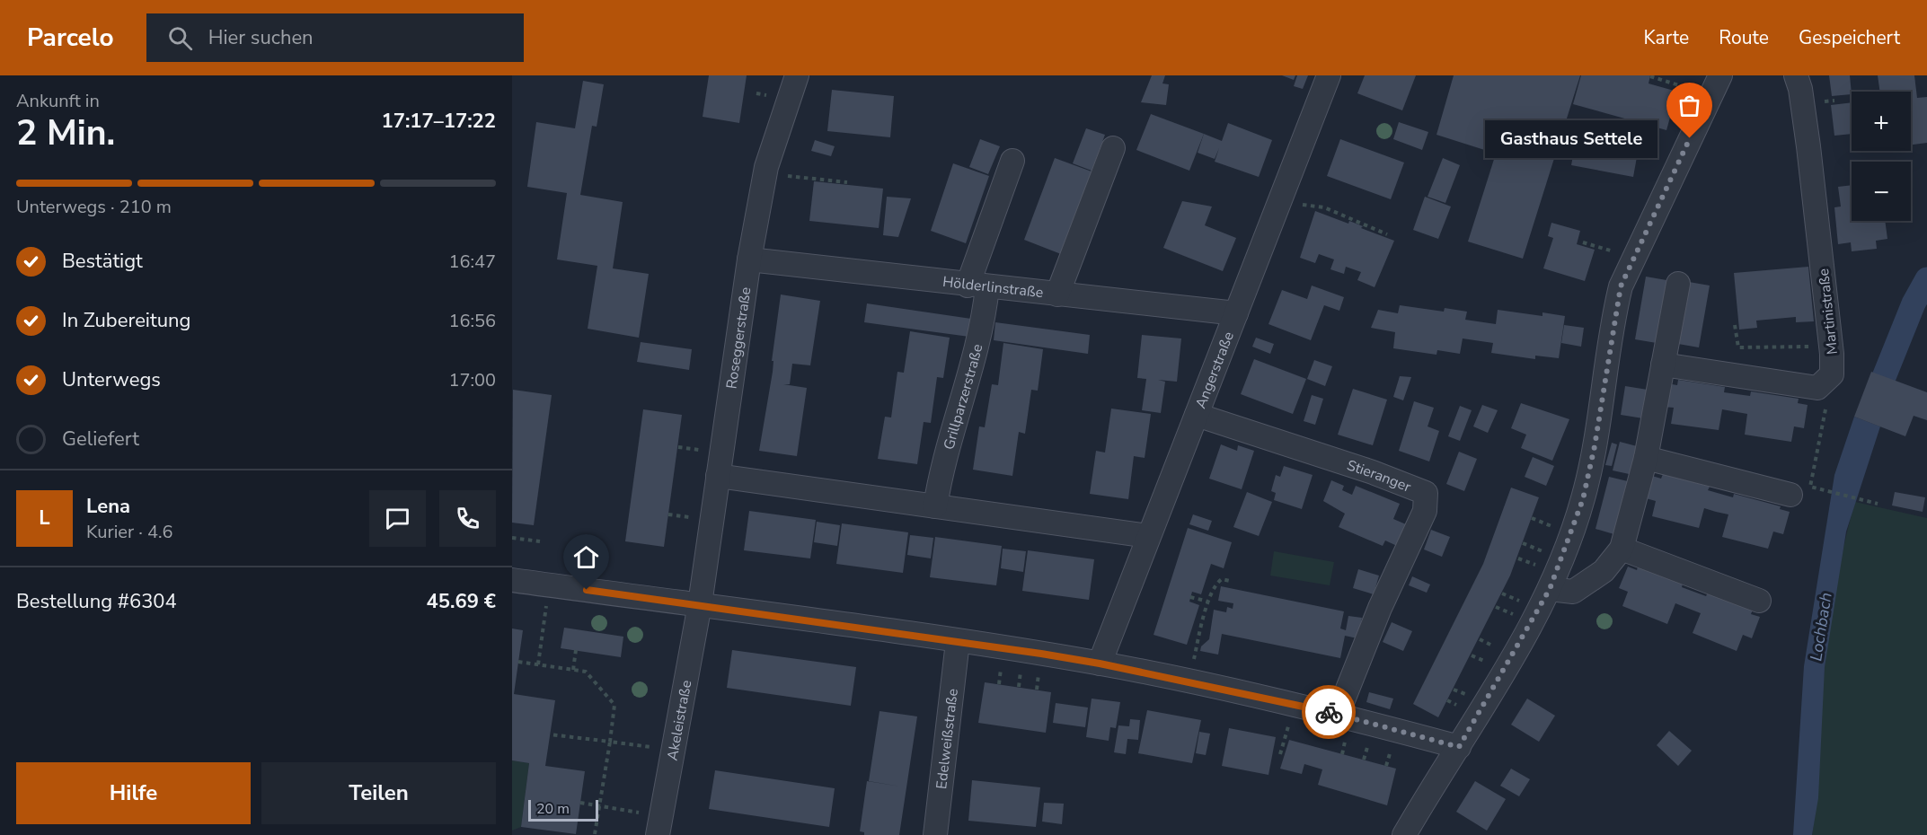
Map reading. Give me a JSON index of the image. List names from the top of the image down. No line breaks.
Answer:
{"streets":{"street":["Hölderlinstraße","Martinistraße","Roseggerstraße","Angerstraße","Grillparzerstraße","Stieranger","Akeleistraße","Edelweißstraße"]},"crossings":[["Hölderlinstraße","Roseggerstraße"],["Hölderlinstraße","Angerstraße"],["Hölderlinstraße","Grillparzerstraße"],["Roseggerstraße","Akeleistraße"],["Angerstraße","Stieranger"]],"water":["Lochbach"],"places":["Gasthaus Settele"],"scale_bar":"20 m","page":{"header":"Parcelo","search":"Hier suchen","nav":["Karte","Route","Gespeichert"],"heading":["2 Min.","Ankunft in","17:17–17:22"],"panel":["Lena","Kurier · 4.6","Bestellung #6304","45.69 €"],"map_buttons":["+","−"],"bubble":"Gasthaus Settele","bar":"Unterwegs · 210 m","list":[["Bestätigt","16:47"],["In Zubereitung","16:56"],["Unterwegs","17:00"],"Geliefert"],"round":"L","buttons":["Hilfe","Teilen"],"scale":"20 m"}}
